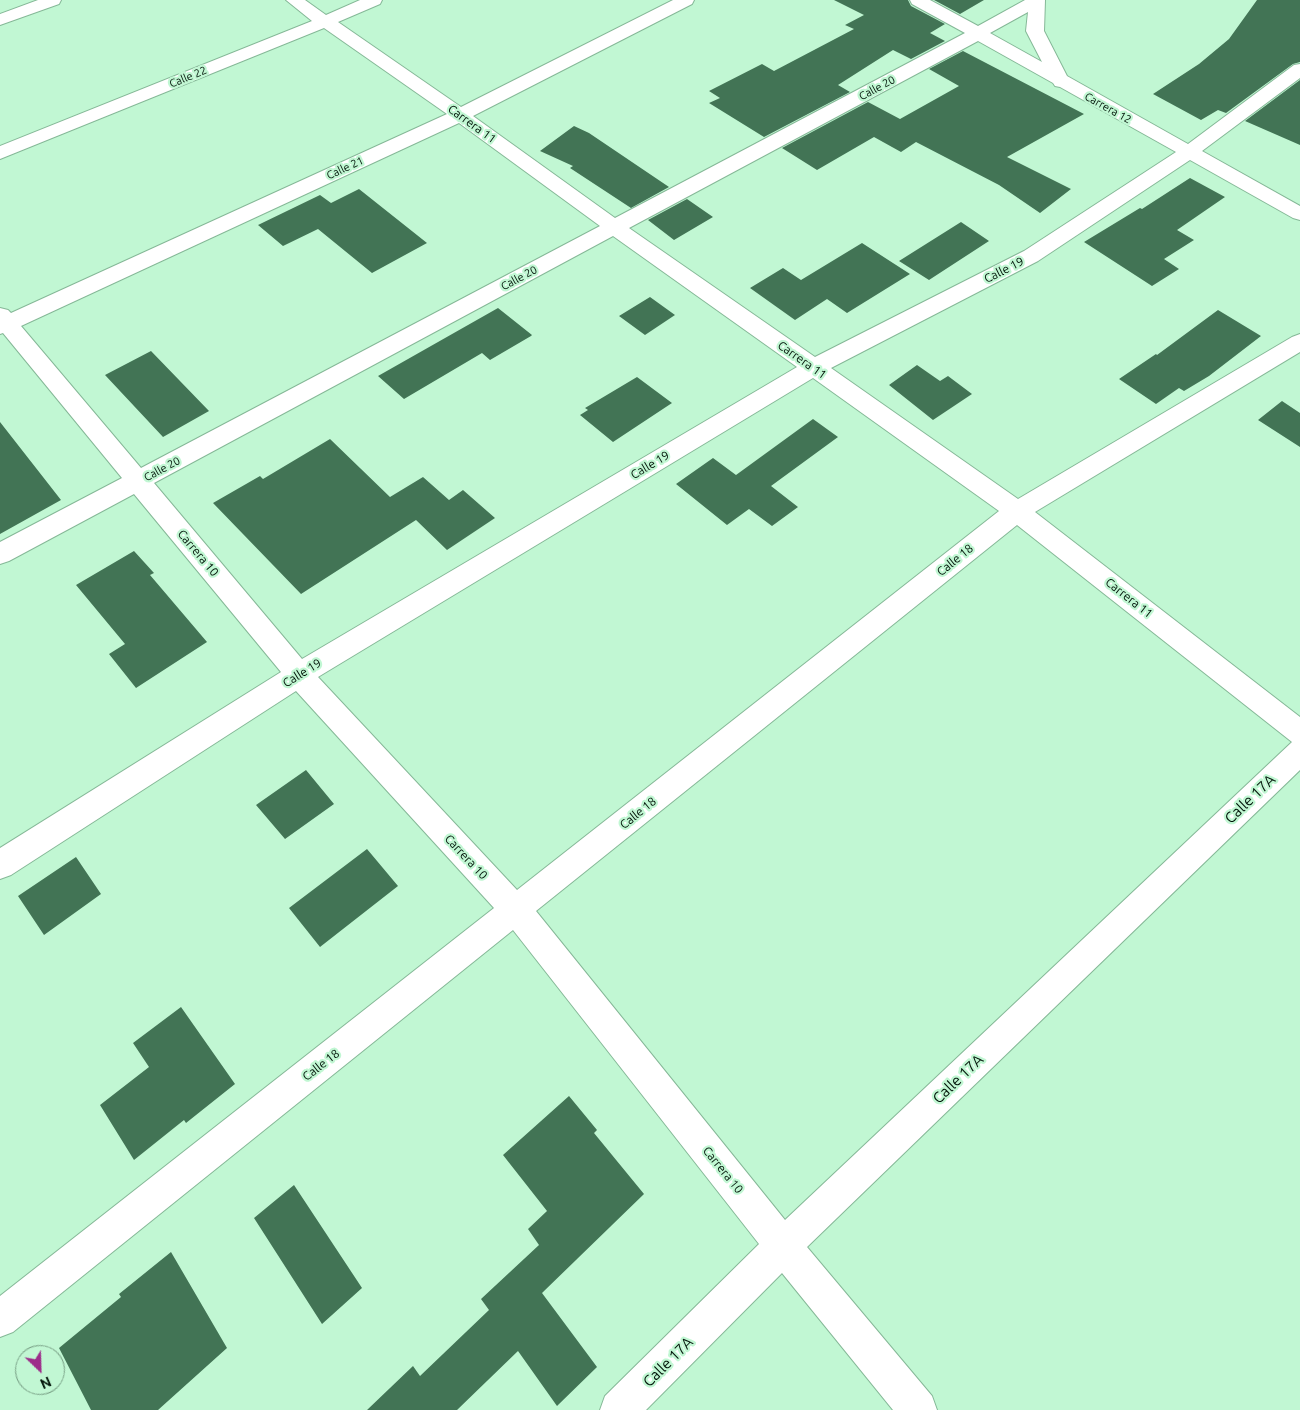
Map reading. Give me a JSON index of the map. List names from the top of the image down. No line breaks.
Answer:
{"streets":{"street":["Calle 22","Calle 20","Carrera 12","Carrera 11","Calle 21","Calle 19","Carrera 10","Calle 18","Calle 17A"]},"crossings":[["Calle 22","Carrera 11"],["Calle 20","Carrera 12"],["Calle 20","Carrera 11"],["Calle 20","Carrera 10"],["Carrera 12","Calle 19"],["Carrera 11","Calle 21"],["Carrera 11","Calle 19"],["Carrera 11","Calle 18"],["Calle 21","Carrera 10"],["Calle 19","Carrera 10"],["Carrera 10","Calle 18"],["Carrera 10","Calle 17A"]],"north":"bottom right"}
